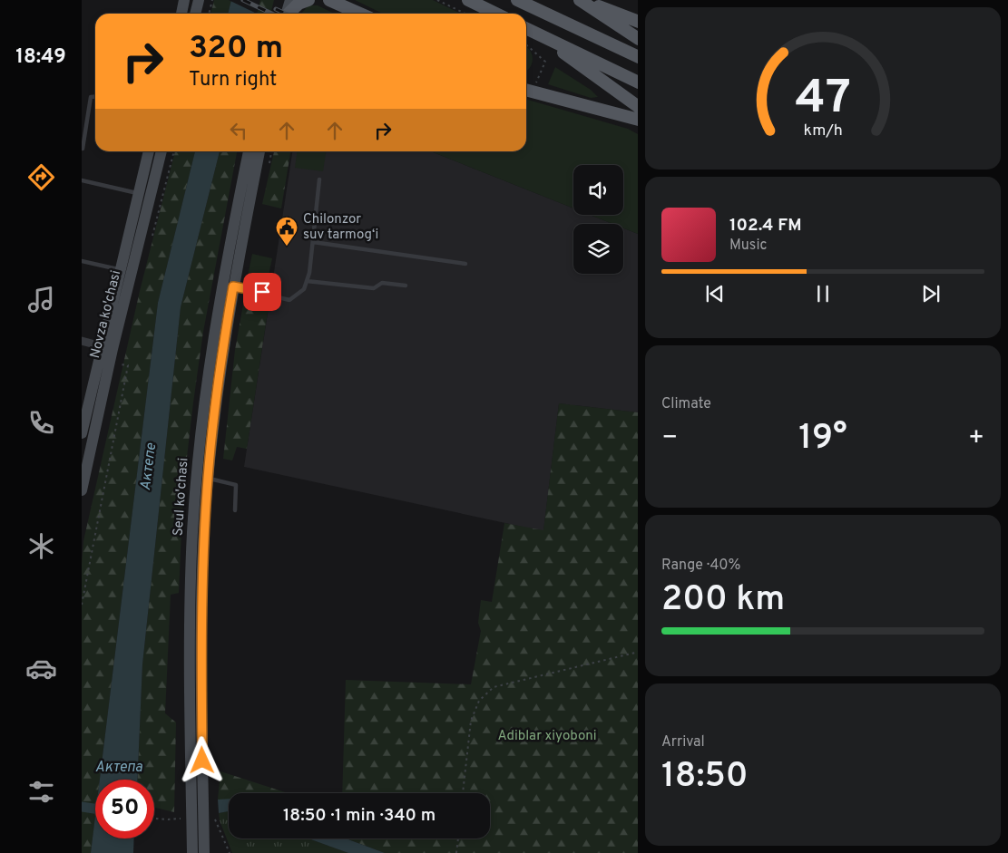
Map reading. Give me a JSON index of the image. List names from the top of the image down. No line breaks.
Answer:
{"streets":{"main road":["Novza ko'chasi","Seul ko'chasi"]},"water":["Актепе","Актепа"],"parks":["Adiblar xiyoboni"],"places":{"public building":["Chilonzor suv tarmog‘i"]},"page":{"tabs":"18:49","turn":["320 m","Turn right"],"song":["102.4 FM","Music"],"tile":["Climate",["Range · 40%","200 km"],["Arrival","18:50"]],"heat":["−","19°","+"],"limit":"50","trip":"18:50 · 1 min · 340 m","gauge":["47","km/h"]}}
